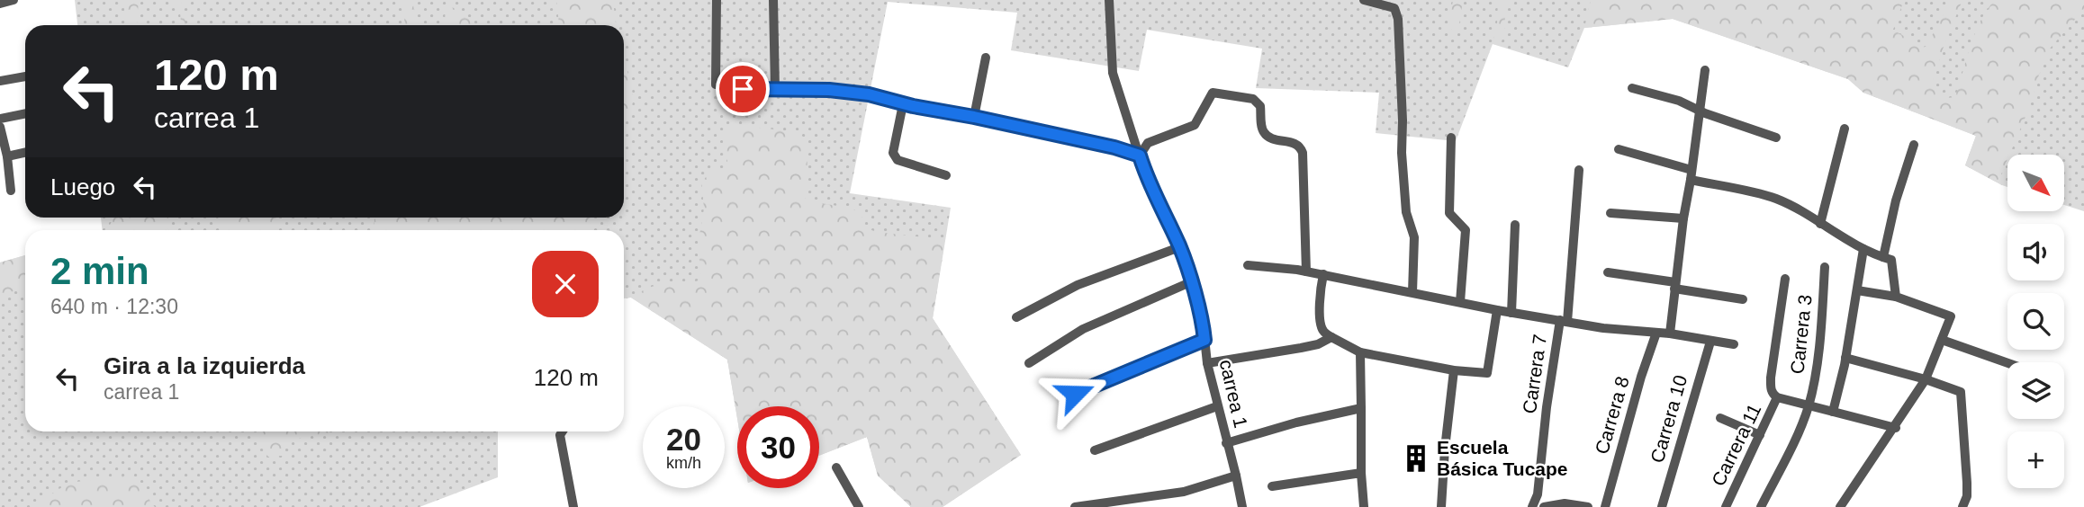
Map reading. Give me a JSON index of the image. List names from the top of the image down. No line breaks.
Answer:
{"streets":{"street":["Carrera 3","Carrera 7","carrea 1","Carrera 8","Carrera 10","Carrera 11"]},"places":{"building":["Escuela Básica Tucape"]},"north":"bottom right","page":{"turn":["120 m","carrea 1"],"map_buttons":"+","then":"Luego","heading":["2 min","640 m · 12:30"],"list":[{"name":"Gira a la izquierda","note":"carrea 1","value":"120 m"}],"speed":"20 km/h","limit":"30"}}
